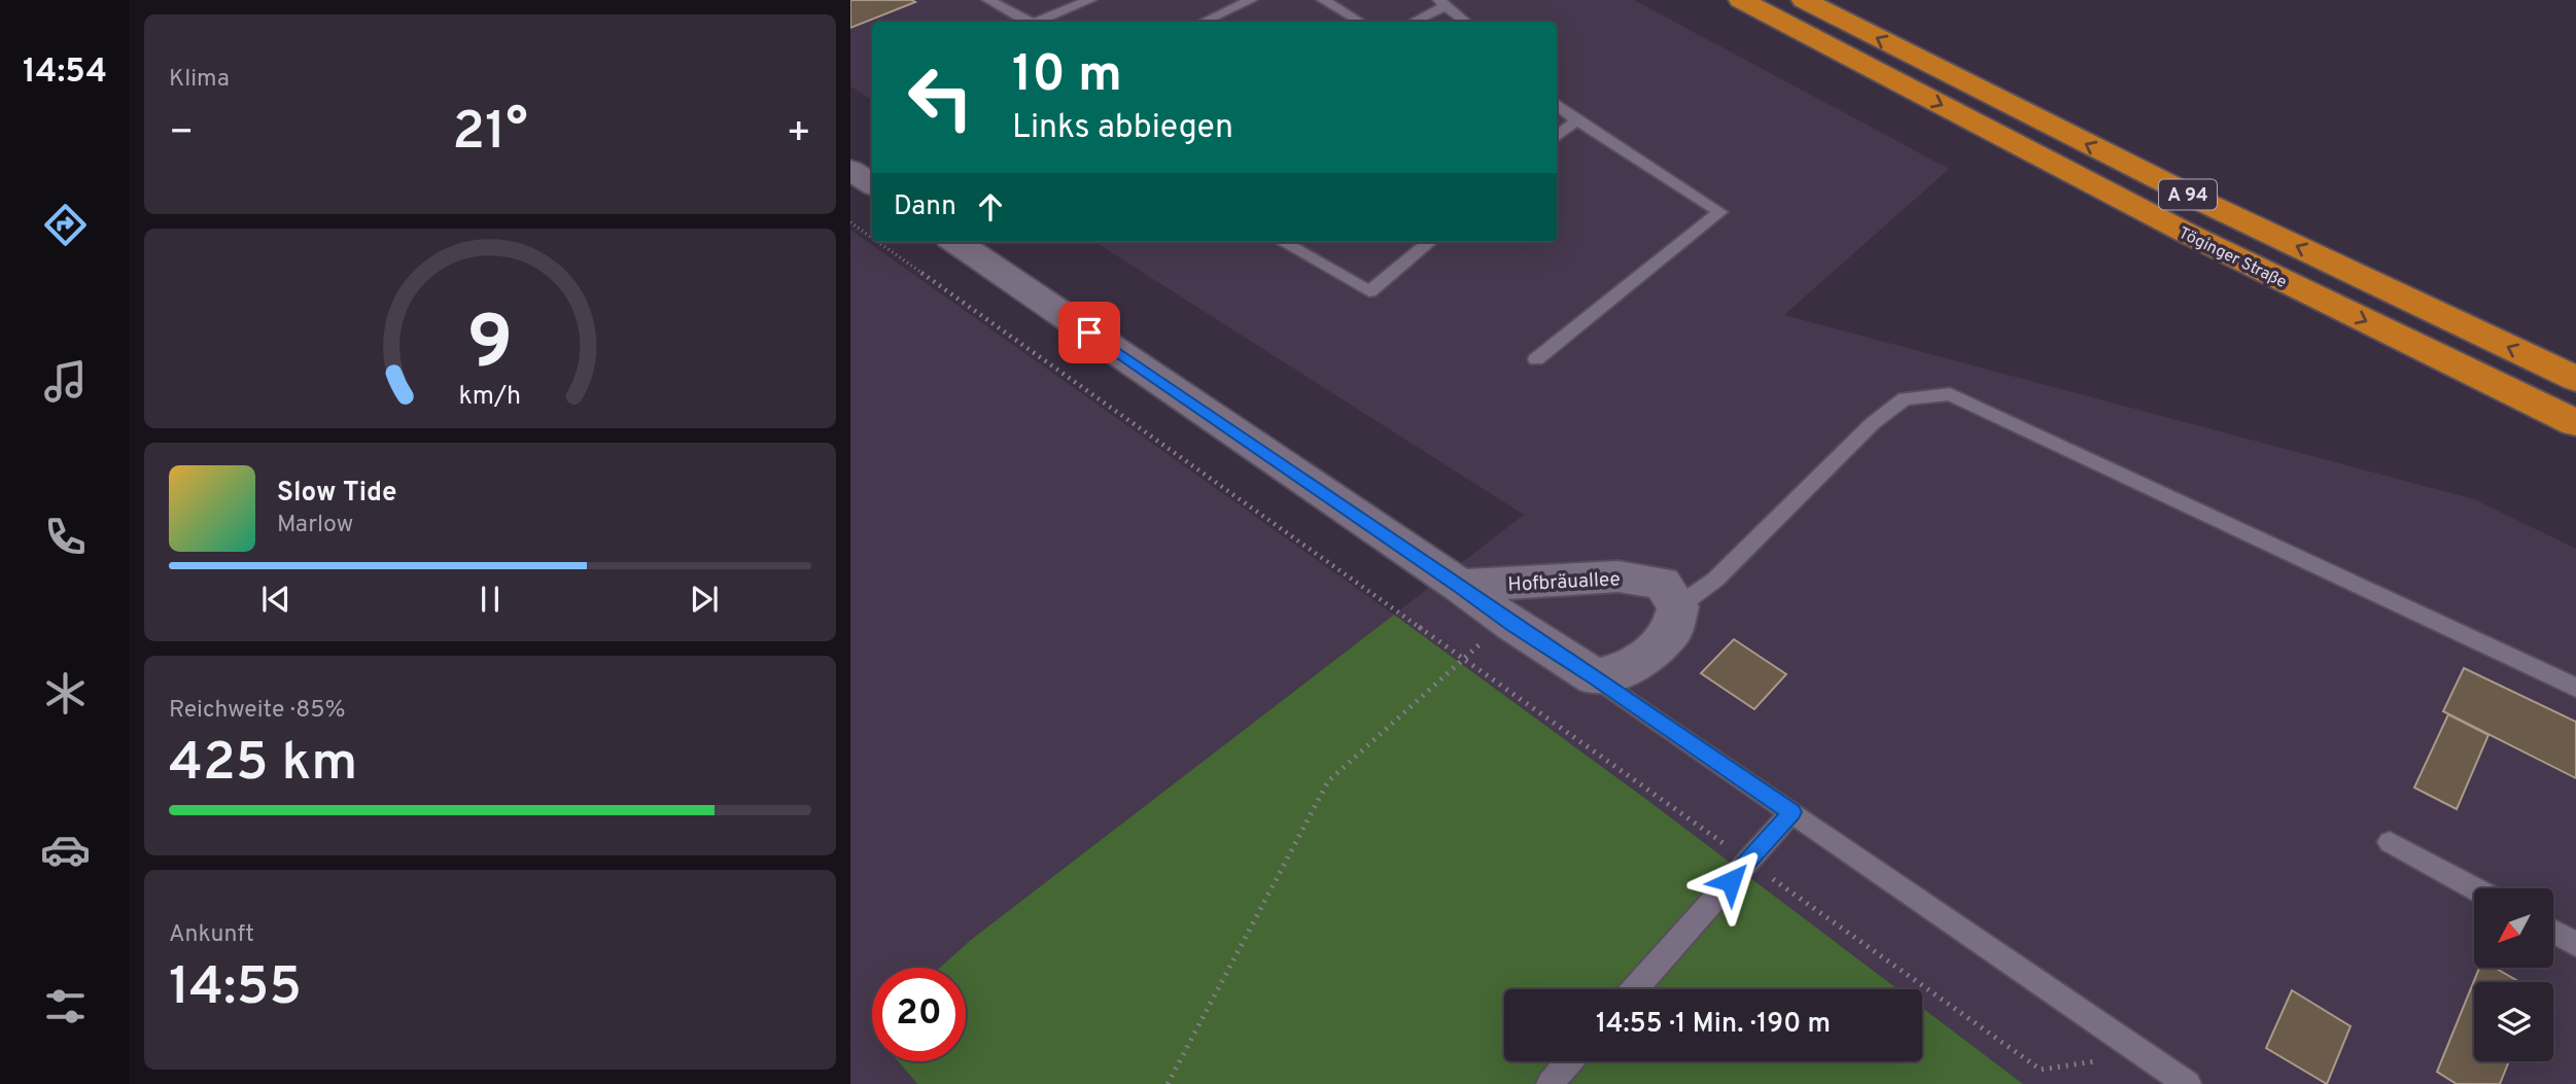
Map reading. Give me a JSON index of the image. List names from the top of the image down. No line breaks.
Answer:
{"streets":{"highway":["A 94","Töginger Straße"],"street":["Hofbräuallee"]},"north":"bottom left","page":{"tabs":"14:54","tile":["Klima",["Reichweite · 85%","425 km"],["Ankunft","14:55"]],"turn":["10 m","Links abbiegen"],"heat":["−","21°","+"],"then":"Dann","song":["Slow Tide","Marlow"],"limit":"20","trip":"14:55 · 1 Min. · 190 m","gauge":["9","km/h"]}}
